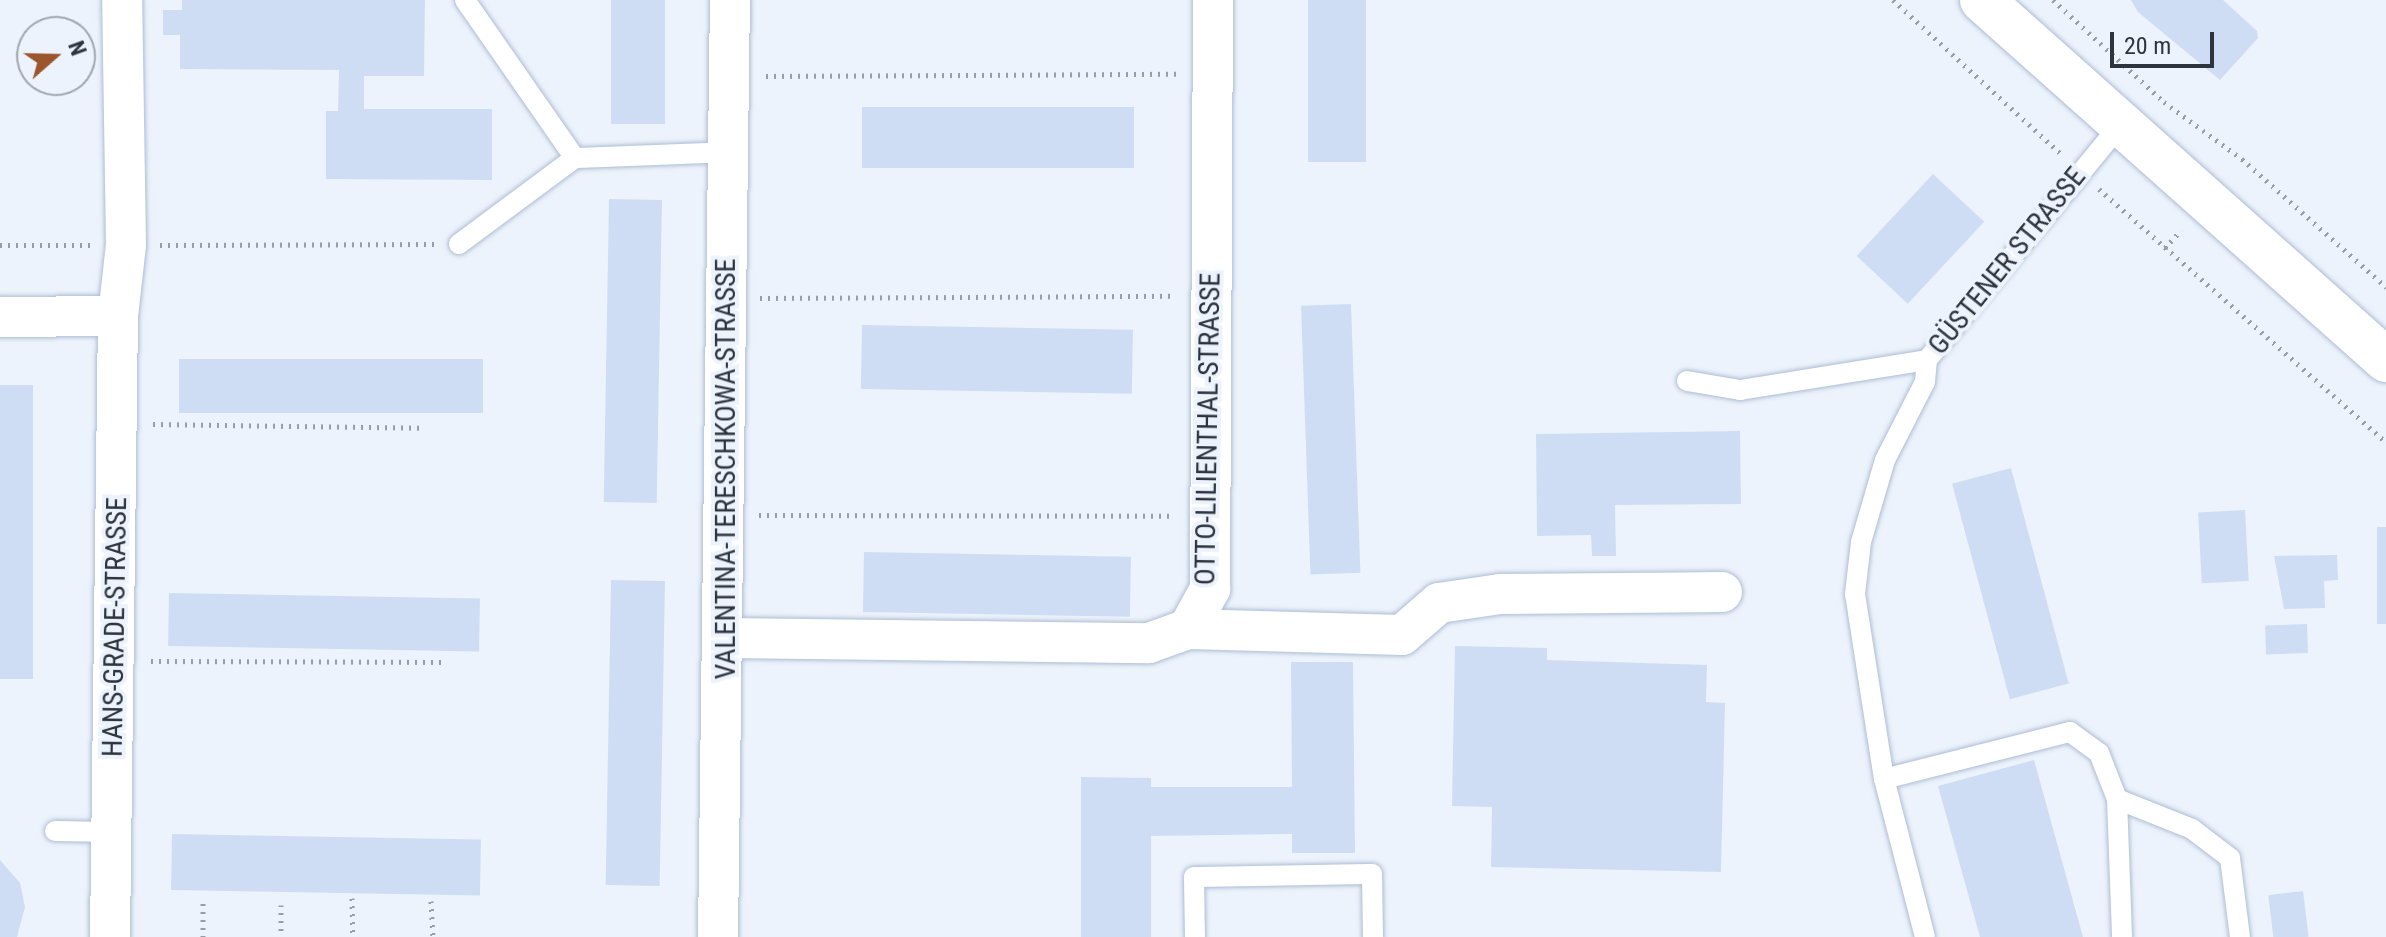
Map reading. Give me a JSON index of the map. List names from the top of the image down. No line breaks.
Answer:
{"streets":{"street":["OTTO-LILIENTHAL-STRASSE","VALENTINA-TERESCHKOWA-STRASSE","HANS-GRADE-STRASSE"],"lane":["GÜSTENER STRASSE"]},"scale_bar":"20 m","north":"right"}
